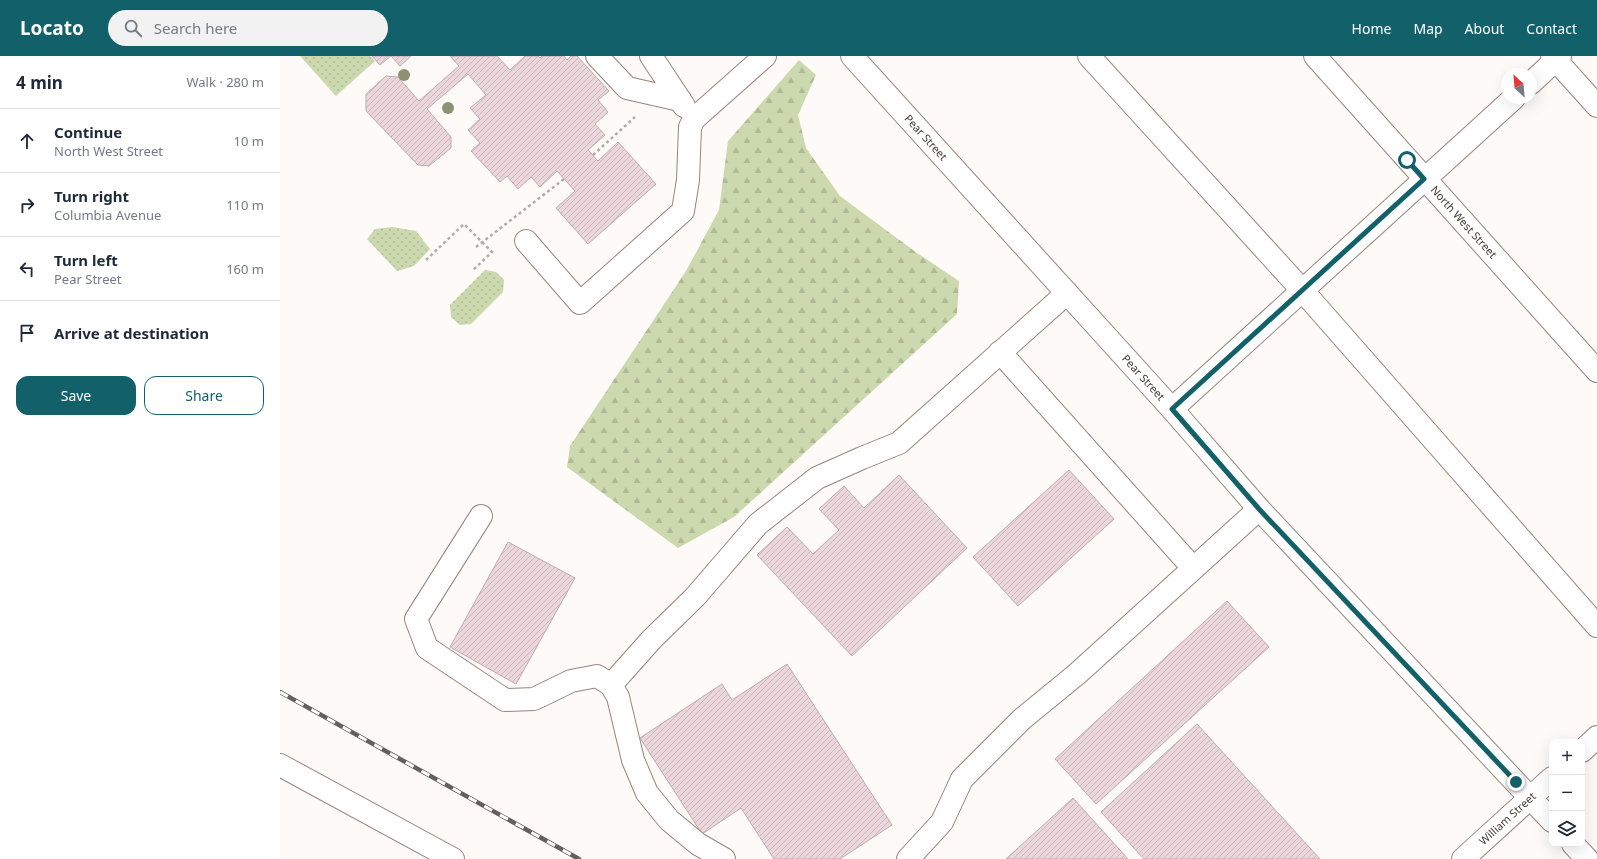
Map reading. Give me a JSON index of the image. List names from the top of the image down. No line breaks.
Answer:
{"streets":{"street":["Pear Street","North West Street","William Street"]},"crossings":[["Pear Street","William Street"]],"north":"top left","page":{"header":"Locato","search":"Search here","nav":["Home","Map","About","Contact"],"heading":["4 min","Walk · 280 m"],"list":[["Continue","North West Street","10 m"],["Turn right","Columbia Avenue","110 m"],["Turn left","Pear Street","160 m"],"Arrive at destination"],"buttons":["Save","Share"],"map_buttons":["+","−"]}}
